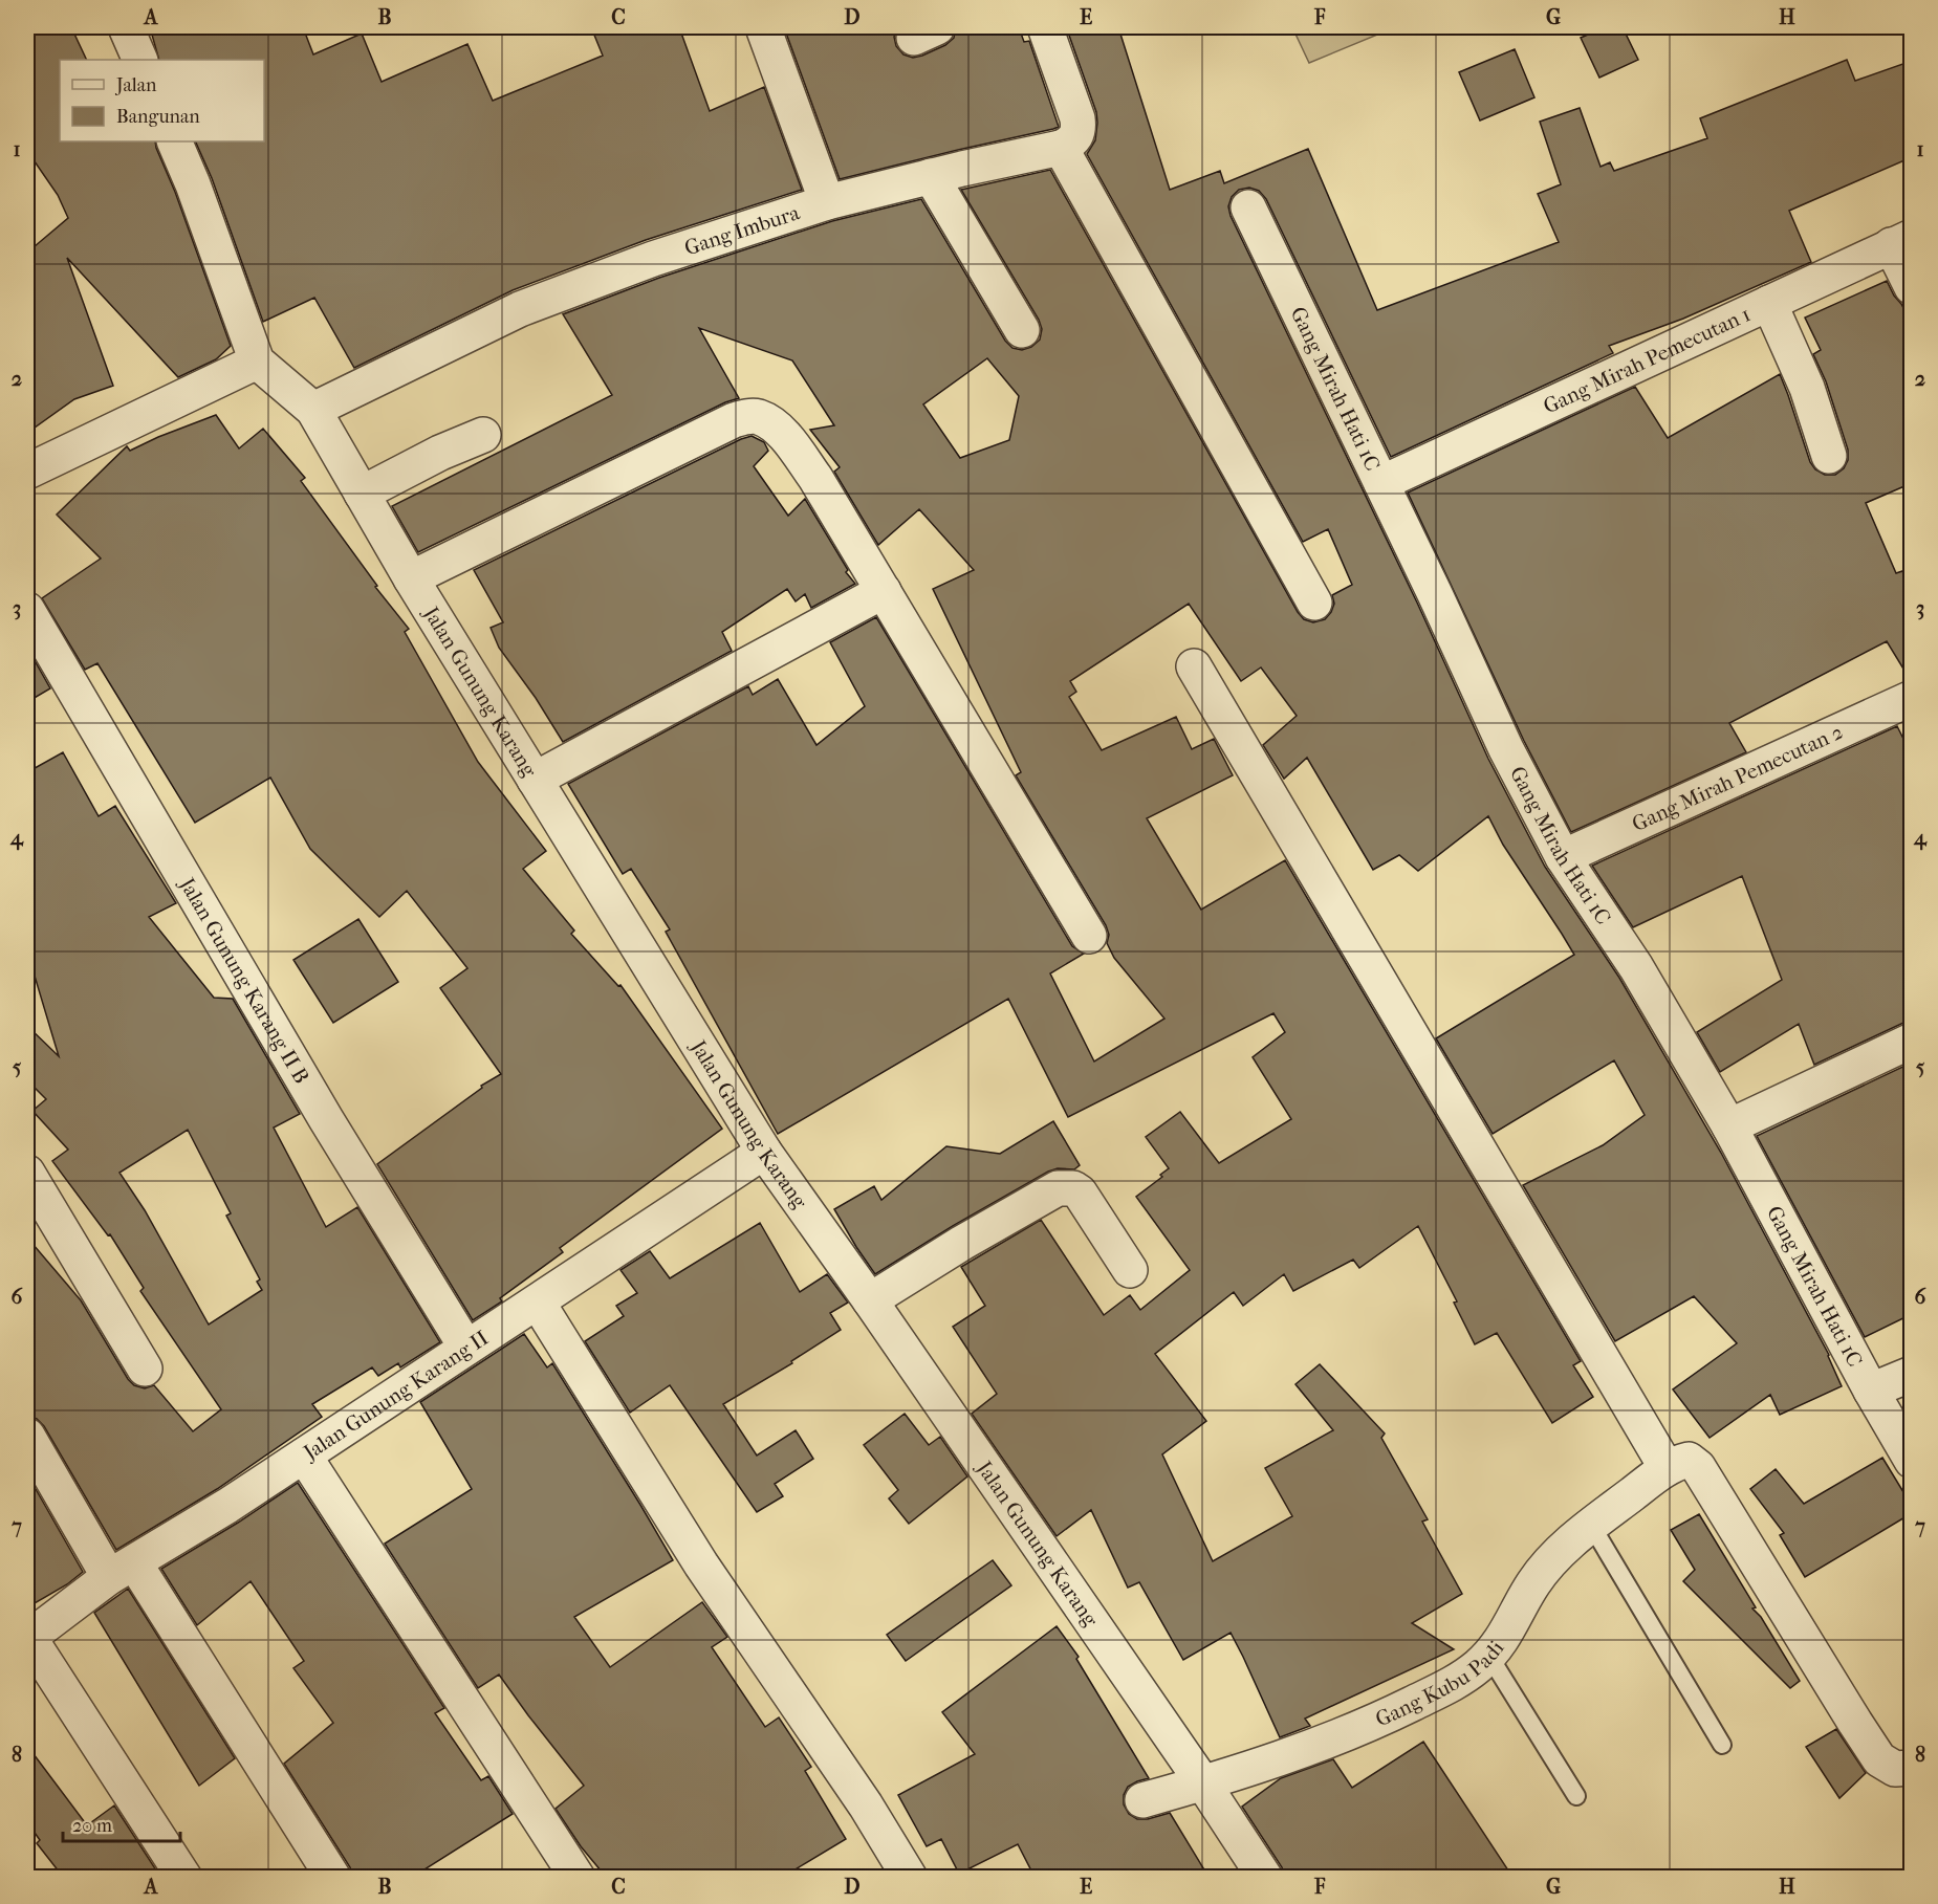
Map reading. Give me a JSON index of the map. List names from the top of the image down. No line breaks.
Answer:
{"streets":{"street":["Gang Imbura","Gang Mirah Pemecutan 1","Gang Mirah Hati 1C","Jalan Gunung Karang","Gang Mirah Pemecutan 2","Jalan Gunung Karang II B","Jalan Gunung Karang II","Gang Kubu Padi"]},"crossings":[["Gang Imbura","Jalan Gunung Karang"],["Gang Mirah Pemecutan 1","Gang Mirah Hati 1C"],["Gang Mirah Hati 1C","Gang Mirah Pemecutan 2"],["Jalan Gunung Karang","Jalan Gunung Karang II"],["Jalan Gunung Karang","Gang Kubu Padi"],["Jalan Gunung Karang II B","Jalan Gunung Karang II"]],"legend":["Jalan","Bangunan"],"scale_bar":"20 m","grid":{"columns":["A","B","C","D","E","F","G","H"],"rows":["1","2","3","4","5","6","7","8"]}}
